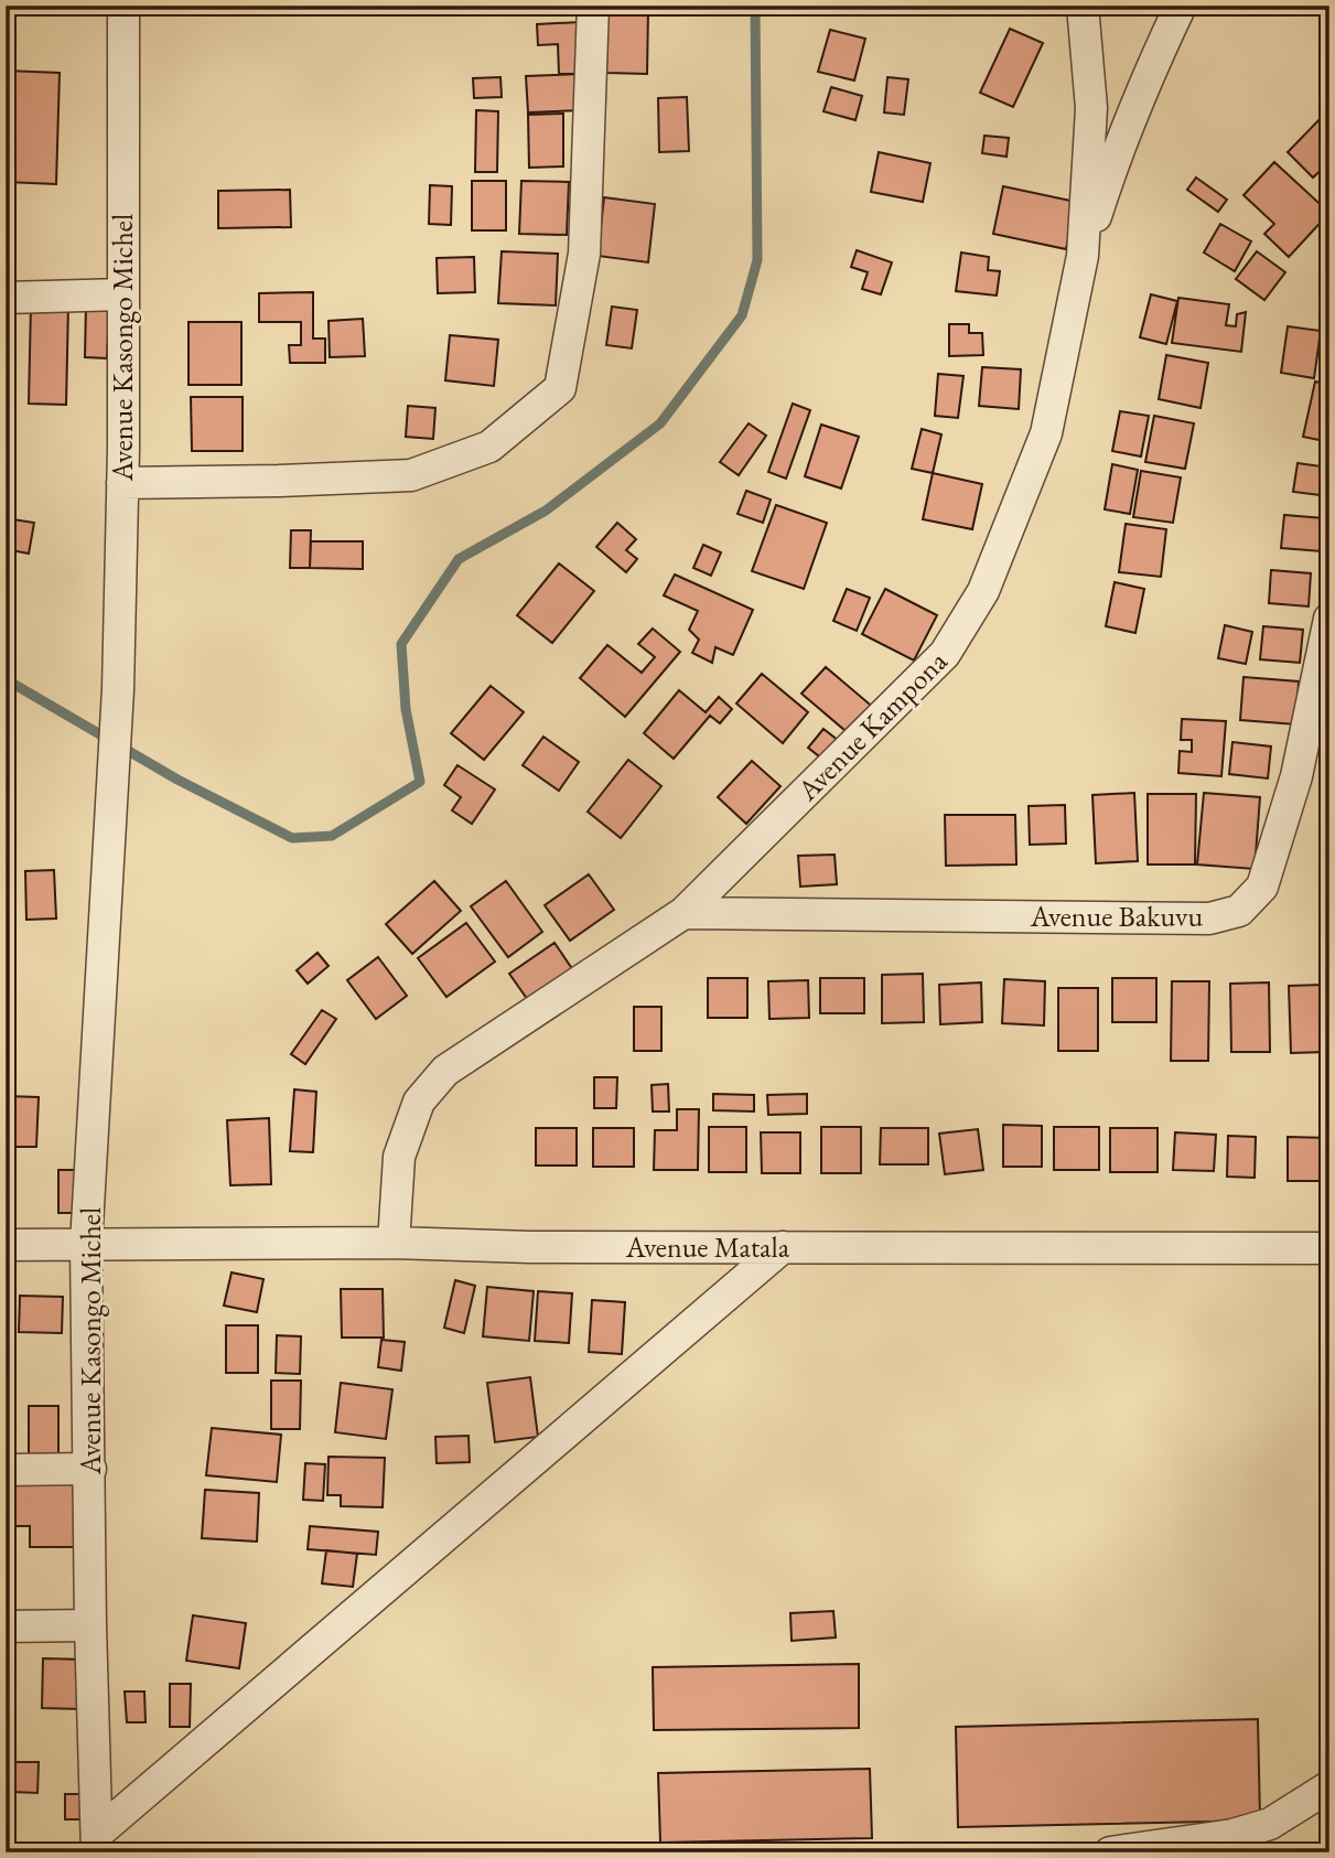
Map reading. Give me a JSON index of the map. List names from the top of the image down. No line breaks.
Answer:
{"streets":{"street":["Avenue Kasongo Michel","Avenue Kampona","Avenue Bakuvu","Avenue Matala"]},"crossings":[["Avenue Kasongo Michel","Avenue Matala"],["Avenue Kampona","Avenue Bakuvu"],["Avenue Kampona","Avenue Matala"]]}
